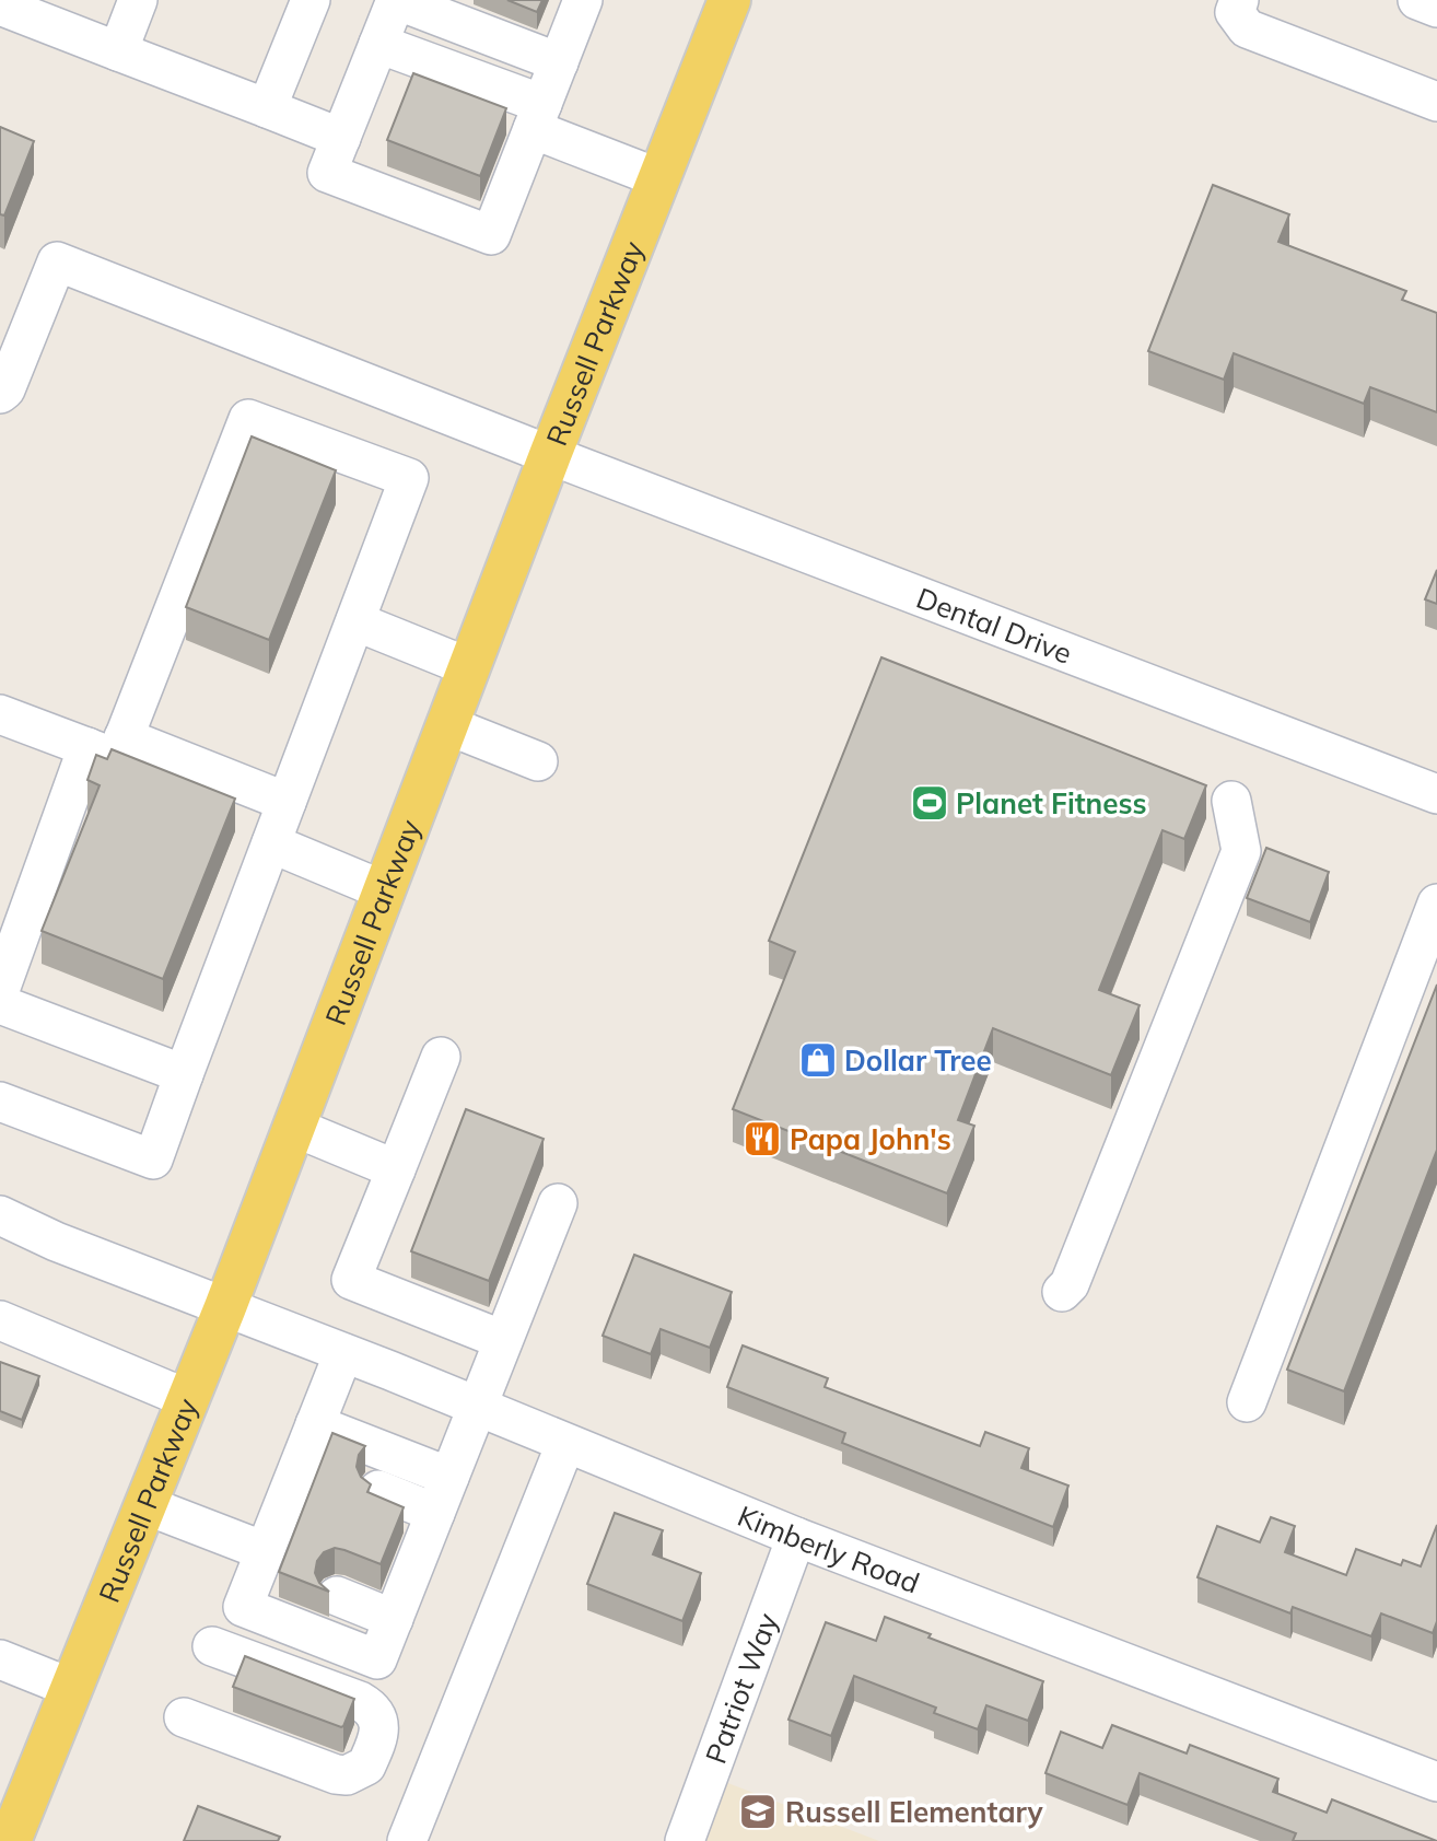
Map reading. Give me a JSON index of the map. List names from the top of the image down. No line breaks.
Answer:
{"streets":{"main road":["Russell Parkway"],"street":["Dental Drive","Kimberly Road","Patriot Way"]},"crossings":[["Russell Parkway","Dental Drive"],["Russell Parkway","Kimberly Road"],["Kimberly Road","Patriot Way"]],"places":{"sports":["Planet Fitness"],"shop":["Dollar Tree"],"restaurant":["Papa John's"],"school or university":["Russell Elementary"]}}
